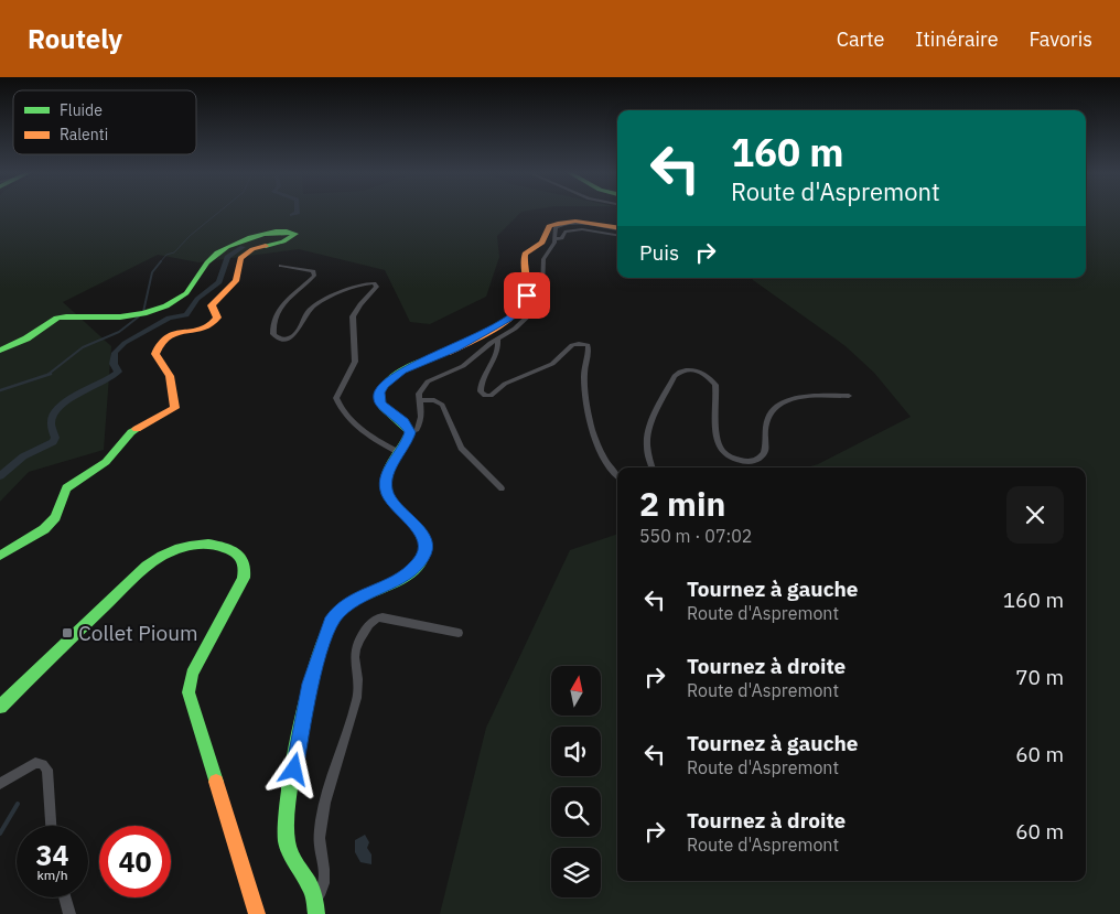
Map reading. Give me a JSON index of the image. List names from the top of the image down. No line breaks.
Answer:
{"places":{"transit":["Collet Pioum"]},"legend":["Fluide","Ralenti"],"north":"top","page":{"header":"Routely","nav":["Carte","Itinéraire","Favoris"],"turn":["160 m","Route d'Aspremont"],"then":"Puis","heading":["2 min","550 m · 07:02"],"list":[{"name":"Tournez à gauche","note":"Route d'Aspremont","value":"160 m"},{"name":"Tournez à droite","note":"Route d'Aspremont","value":"70 m"},{"name":"Tournez à gauche","note":"Route d'Aspremont","value":"60 m"},{"name":"Tournez à droite","note":"Route d'Aspremont","value":"60 m"}],"speed":"34 km/h","limit":"40"}}
